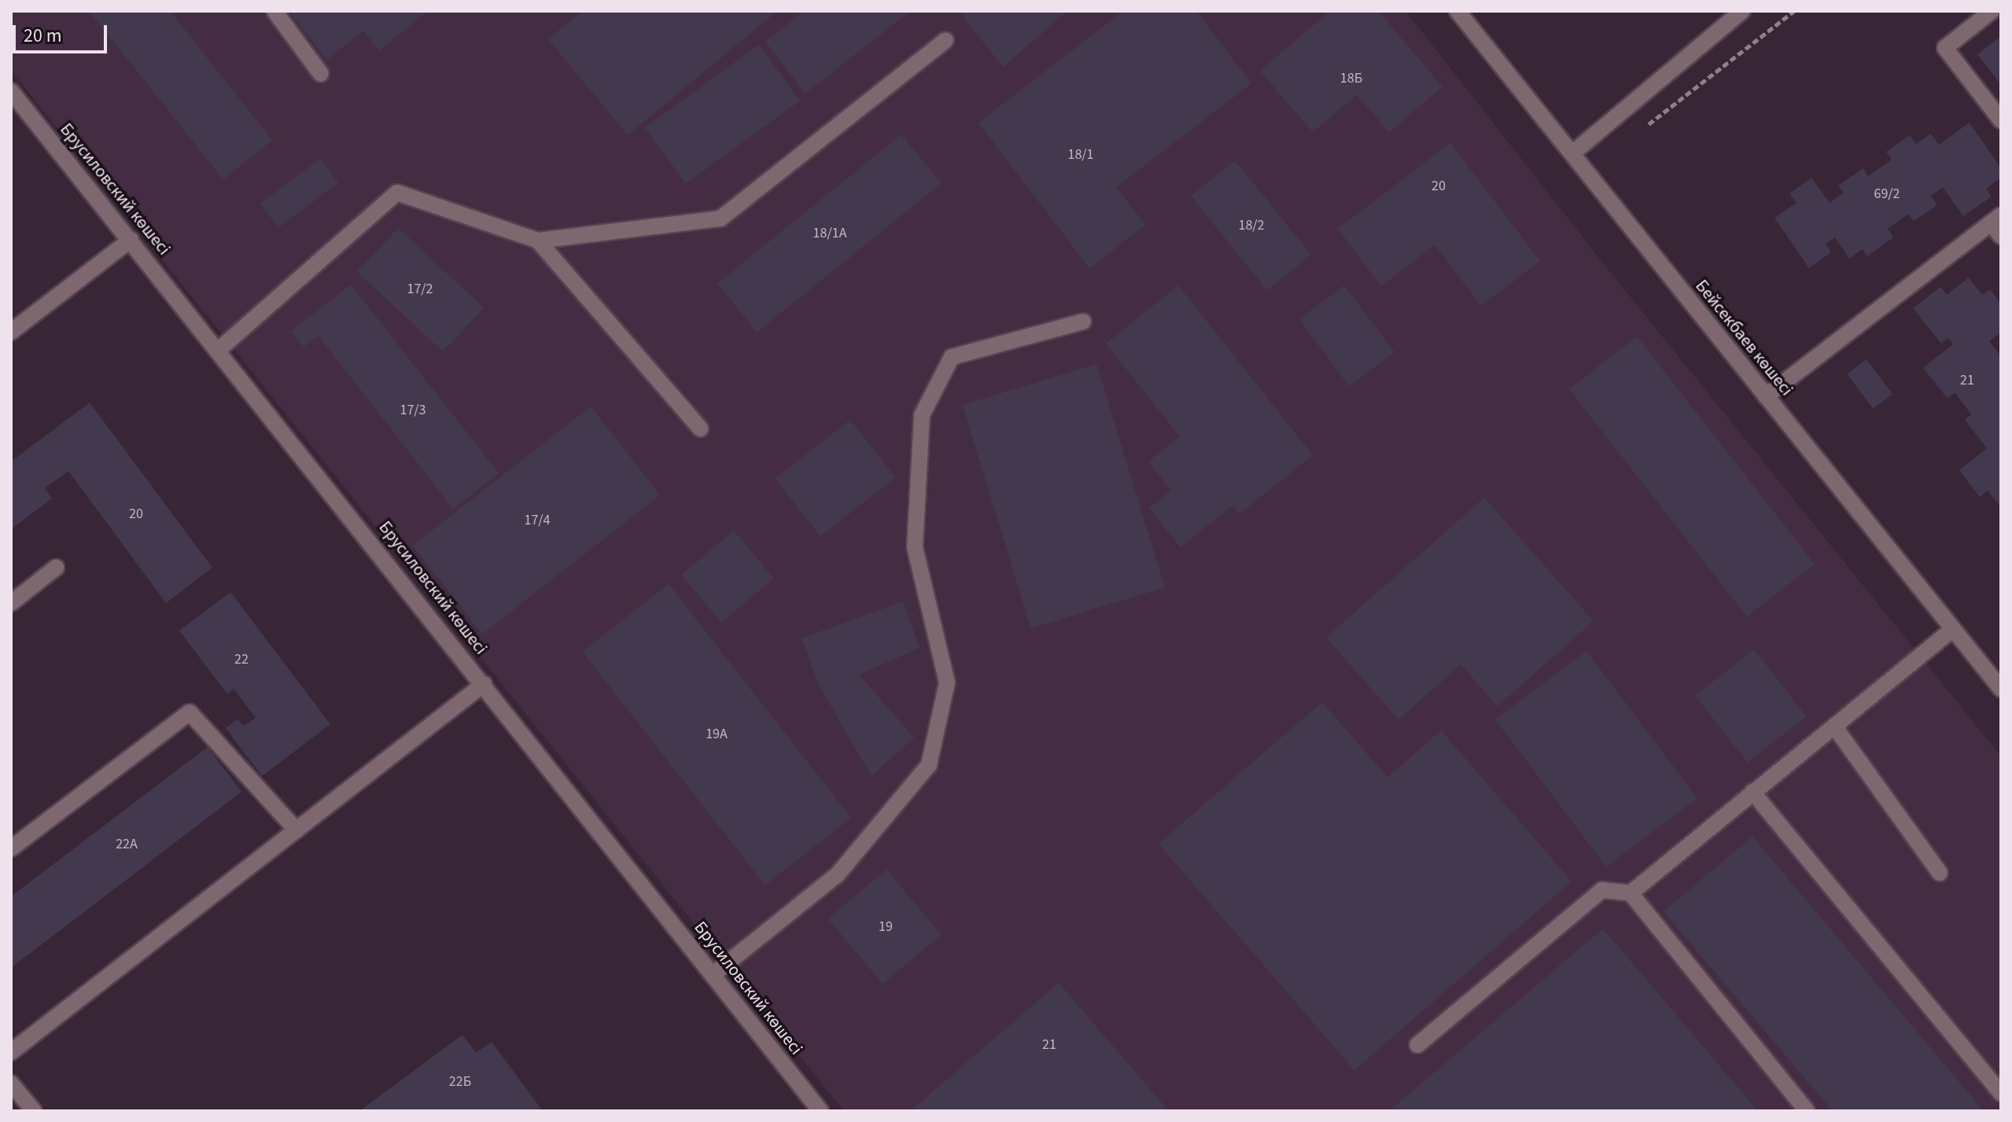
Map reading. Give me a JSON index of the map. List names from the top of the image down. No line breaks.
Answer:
{"streets":{"street":["Брусиловский көшесі","Бейсекбаев көшесі"]},"house_numbers":["18Б","18/1","20","69/2","18/2","18/1А","17/2","21","17/3","20","17/4","22","19А","22А","19","21","22Б"],"scale_bar":"20 m"}
